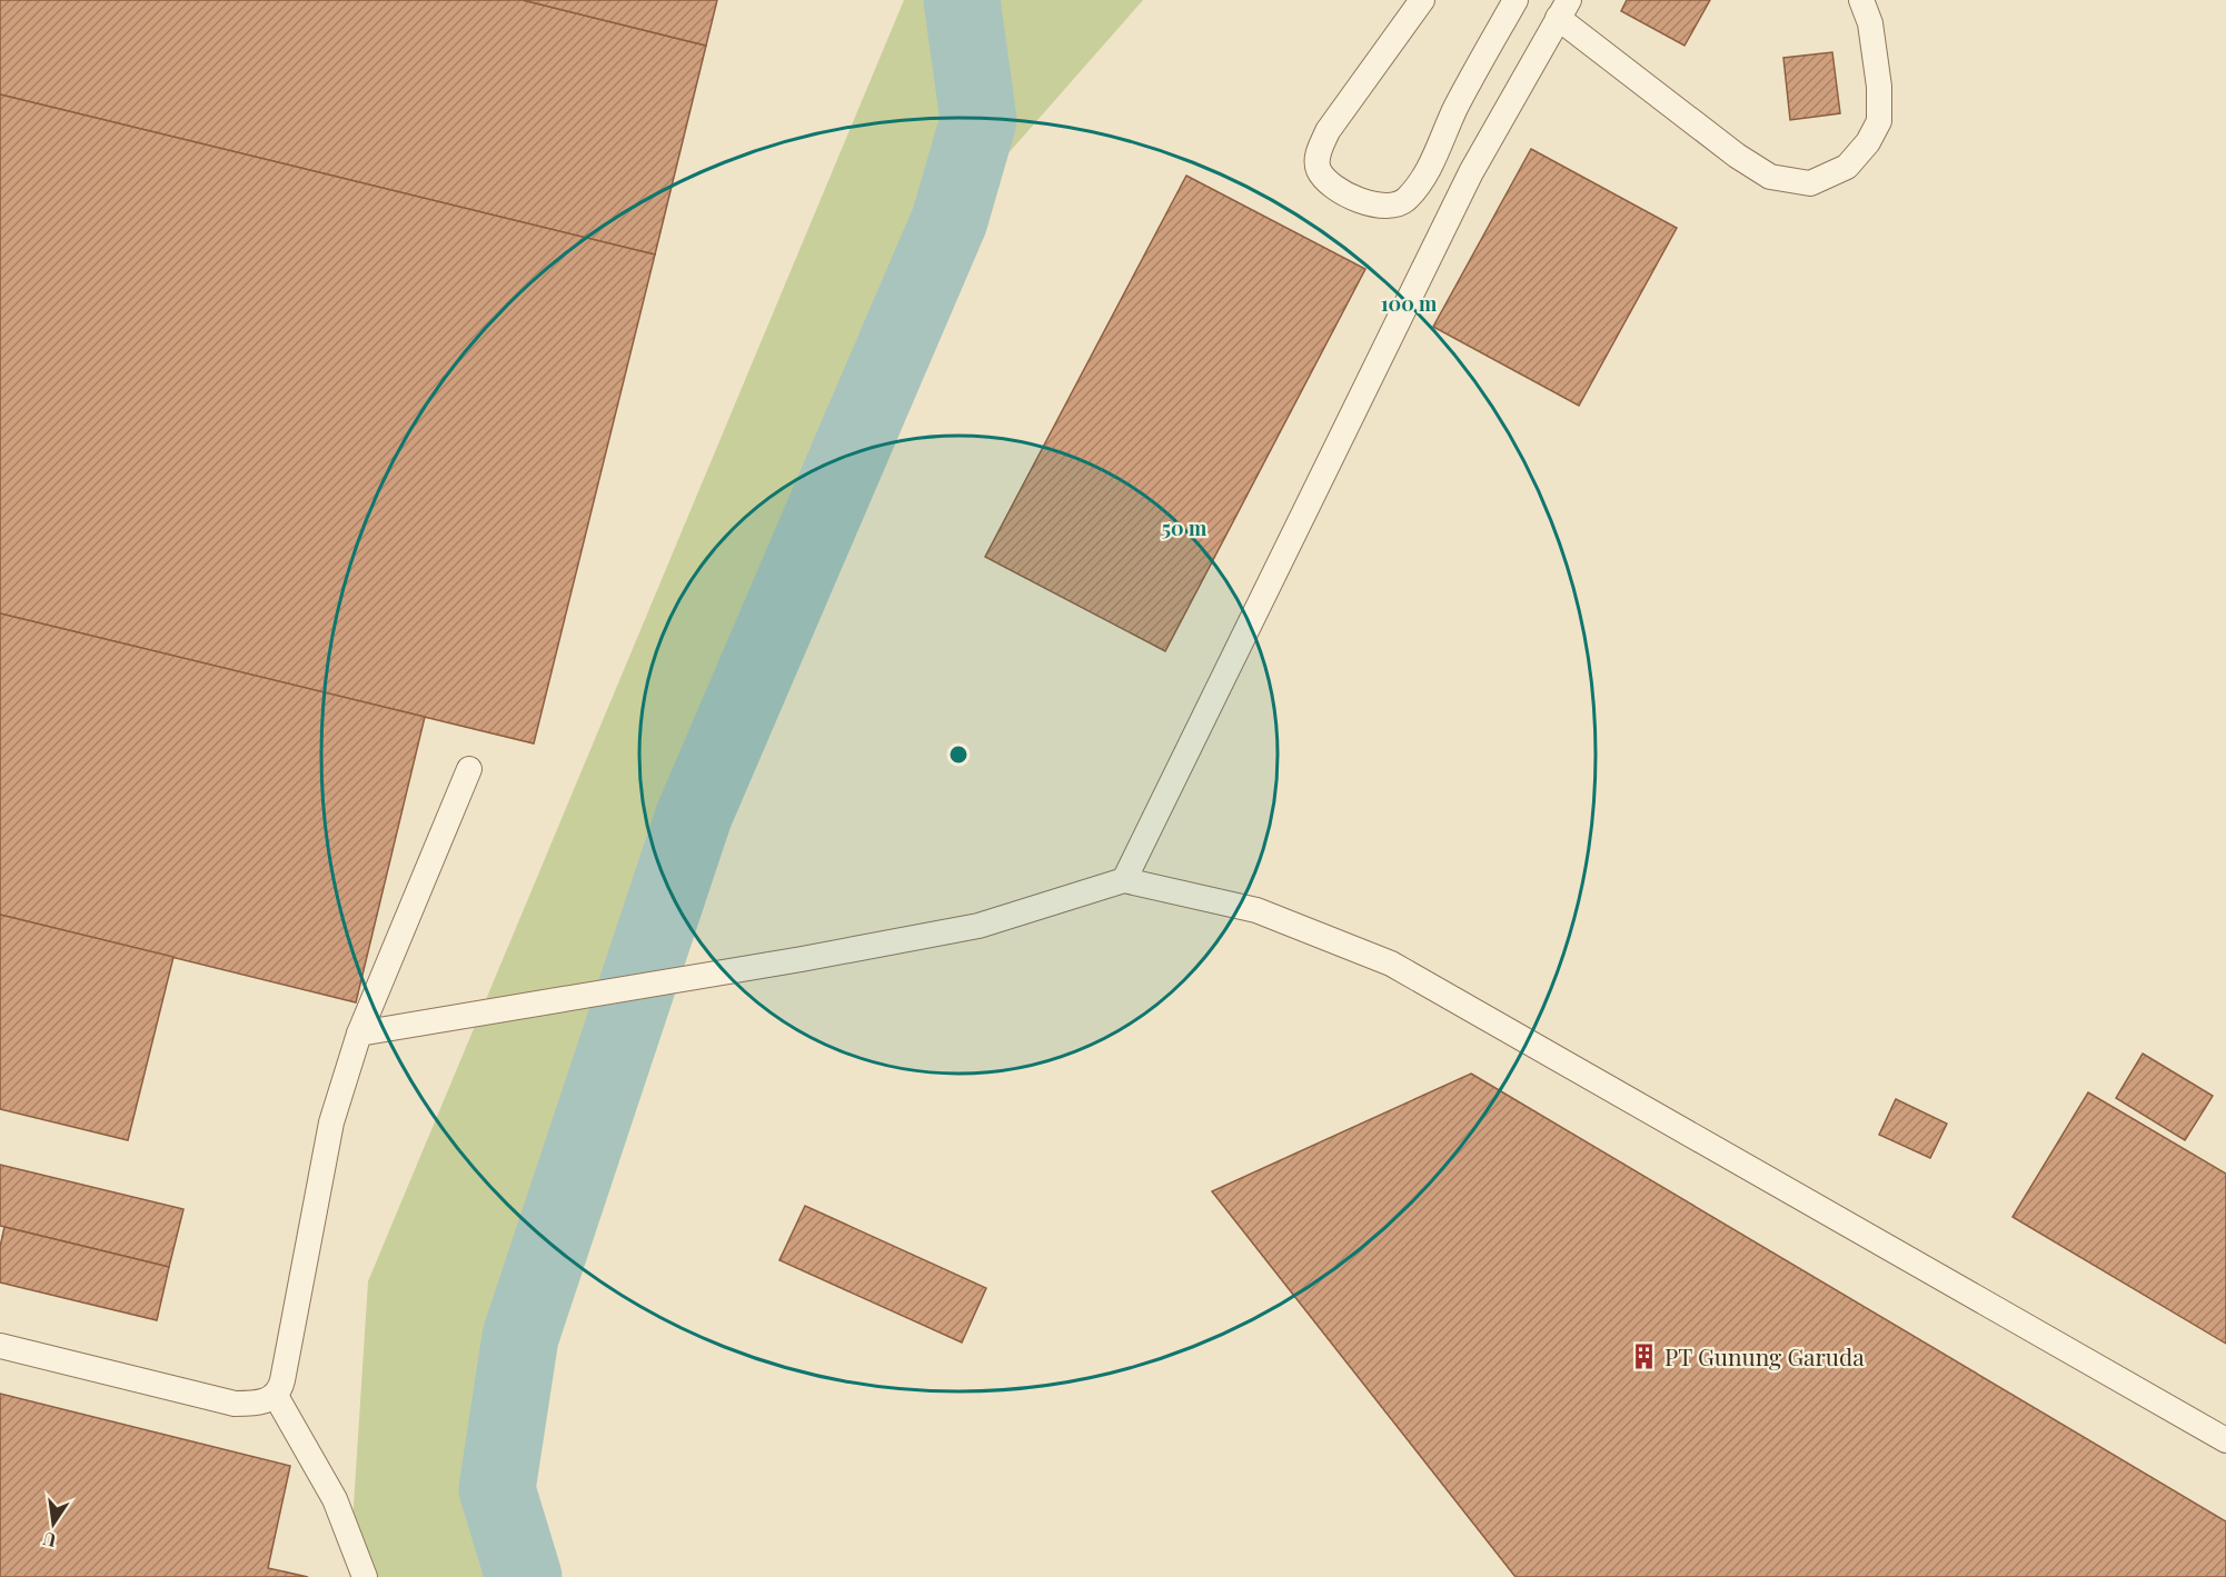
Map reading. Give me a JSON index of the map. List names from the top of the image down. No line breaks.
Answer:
{"places":{"building":["PT Gunung Garuda"]},"north":"bottom","rings":["100 m","50 m"]}
